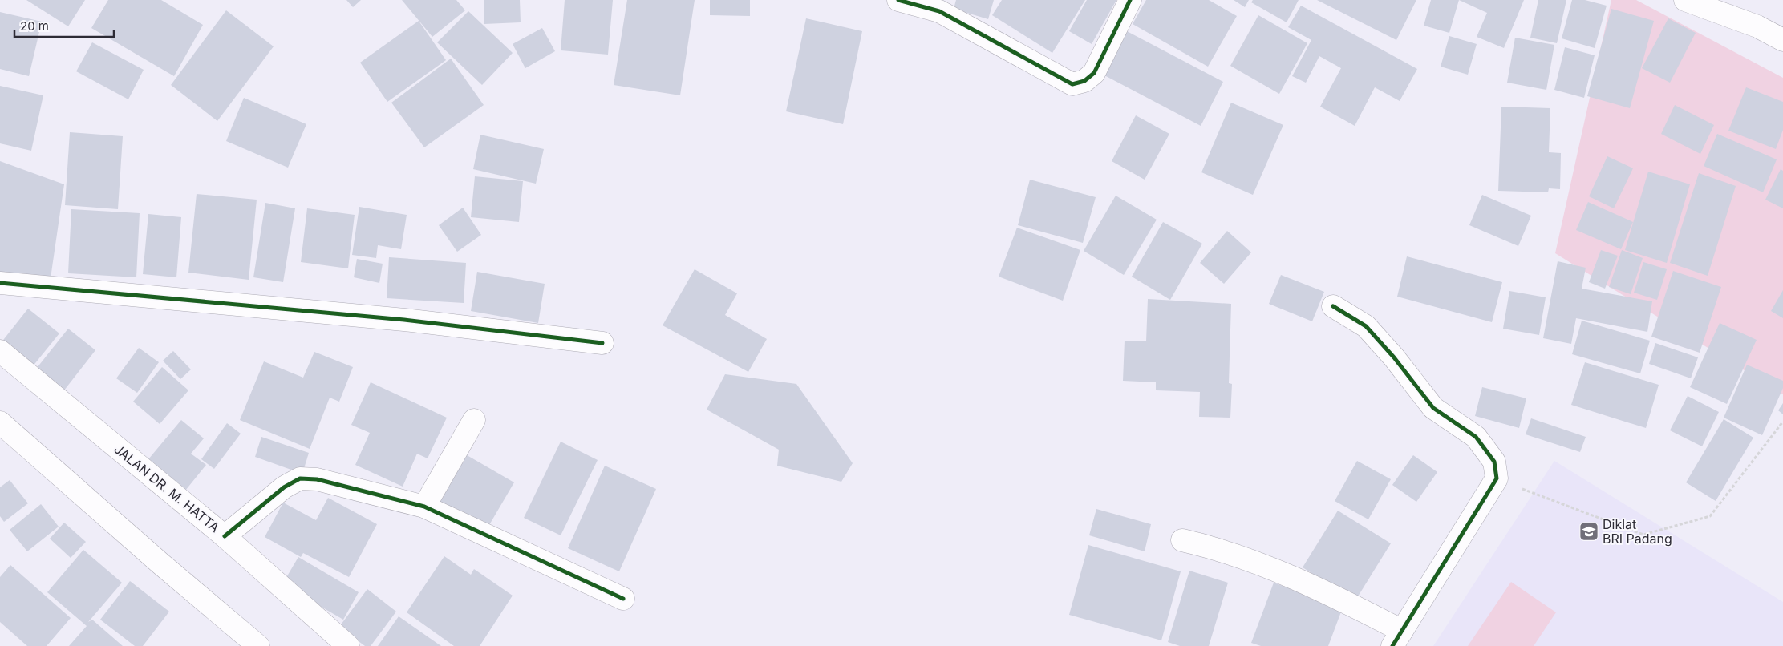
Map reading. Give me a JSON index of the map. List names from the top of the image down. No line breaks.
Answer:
{"streets":{"street":["JALAN DR. M. HATTA"]},"places":{"school or university":["Diklat BRI Padang"]},"scale_bar":"20 m"}
